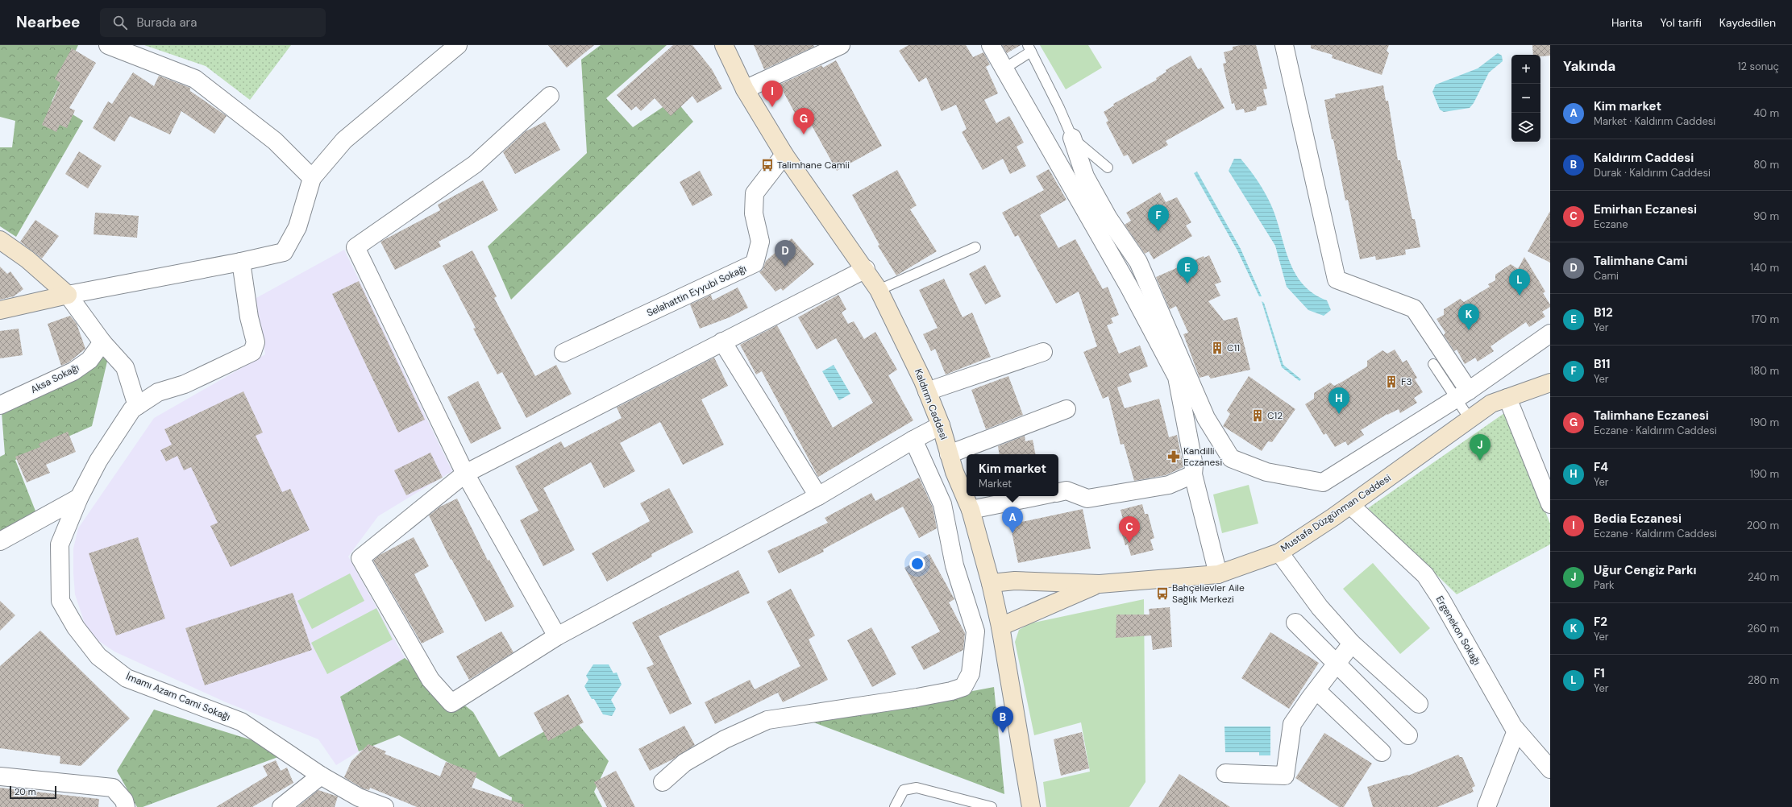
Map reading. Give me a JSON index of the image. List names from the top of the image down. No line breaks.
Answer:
{"streets":{"street":["Selahattin Eyyubi Sokağı","Aksa Sokağı","Kaldırım Caddesi","Mustafa Düzgünman Caddesi","Ergenekon Sokağı","İmamı Azam Cami Sokağı"]},"crossings":[["Selahattin Eyyubi Sokağı","Kaldırım Caddesi"],["Kaldırım Caddesi","Mustafa Düzgünman Caddesi"],["Mustafa Düzgünman Caddesi","Ergenekon Sokağı"]],"places":{"bus stop":["Talimhane Camii","Bahçelievler Aile Sağlık Merkezi"],"building":["C11","F3","C12"],"pharmacy":["Kandilli Eczanesi"]},"scale_bar":"20 m","page":{"header":"Nearbee","search":"Burada ara","nav":["Harita","Yol tarifi","Kaydedilen"],"heading":["Yakında","12 sonuç"],"map_buttons":["+","−"],"pins":["I","G","F","D","E","L","K","H","J","A","C","B"],"list":[{"mark":"A","name":"Kim market","note":"Market · Kaldırım Caddesi","value":"40 m"},{"mark":"B","name":"Kaldırım Caddesi","note":"Durak · Kaldırım Caddesi","value":"80 m"},{"mark":"C","name":"Emirhan Eczanesi","note":"Eczane","value":"90 m"},{"mark":"D","name":"Talimhane Cami","note":"Cami","value":"140 m"},{"mark":"E","name":"B12","note":"Yer","value":"170 m"},{"mark":"F","name":"B11","note":"Yer","value":"180 m"},{"mark":"G","name":"Talimhane Eczanesi","note":"Eczane · Kaldırım Caddesi","value":"190 m"},{"mark":"H","name":"F4","note":"Yer","value":"190 m"},{"mark":"I","name":"Bedia Eczanesi","note":"Eczane · Kaldırım Caddesi","value":"200 m"},{"mark":"J","name":"Uğur Cengiz Parkı","note":"Park","value":"240 m"},{"mark":"K","name":"F2","note":"Yer","value":"260 m"},{"mark":"L","name":"F1","note":"Yer","value":"280 m"}],"popup":["Kim market","Market"],"scale":"20 m"}}
